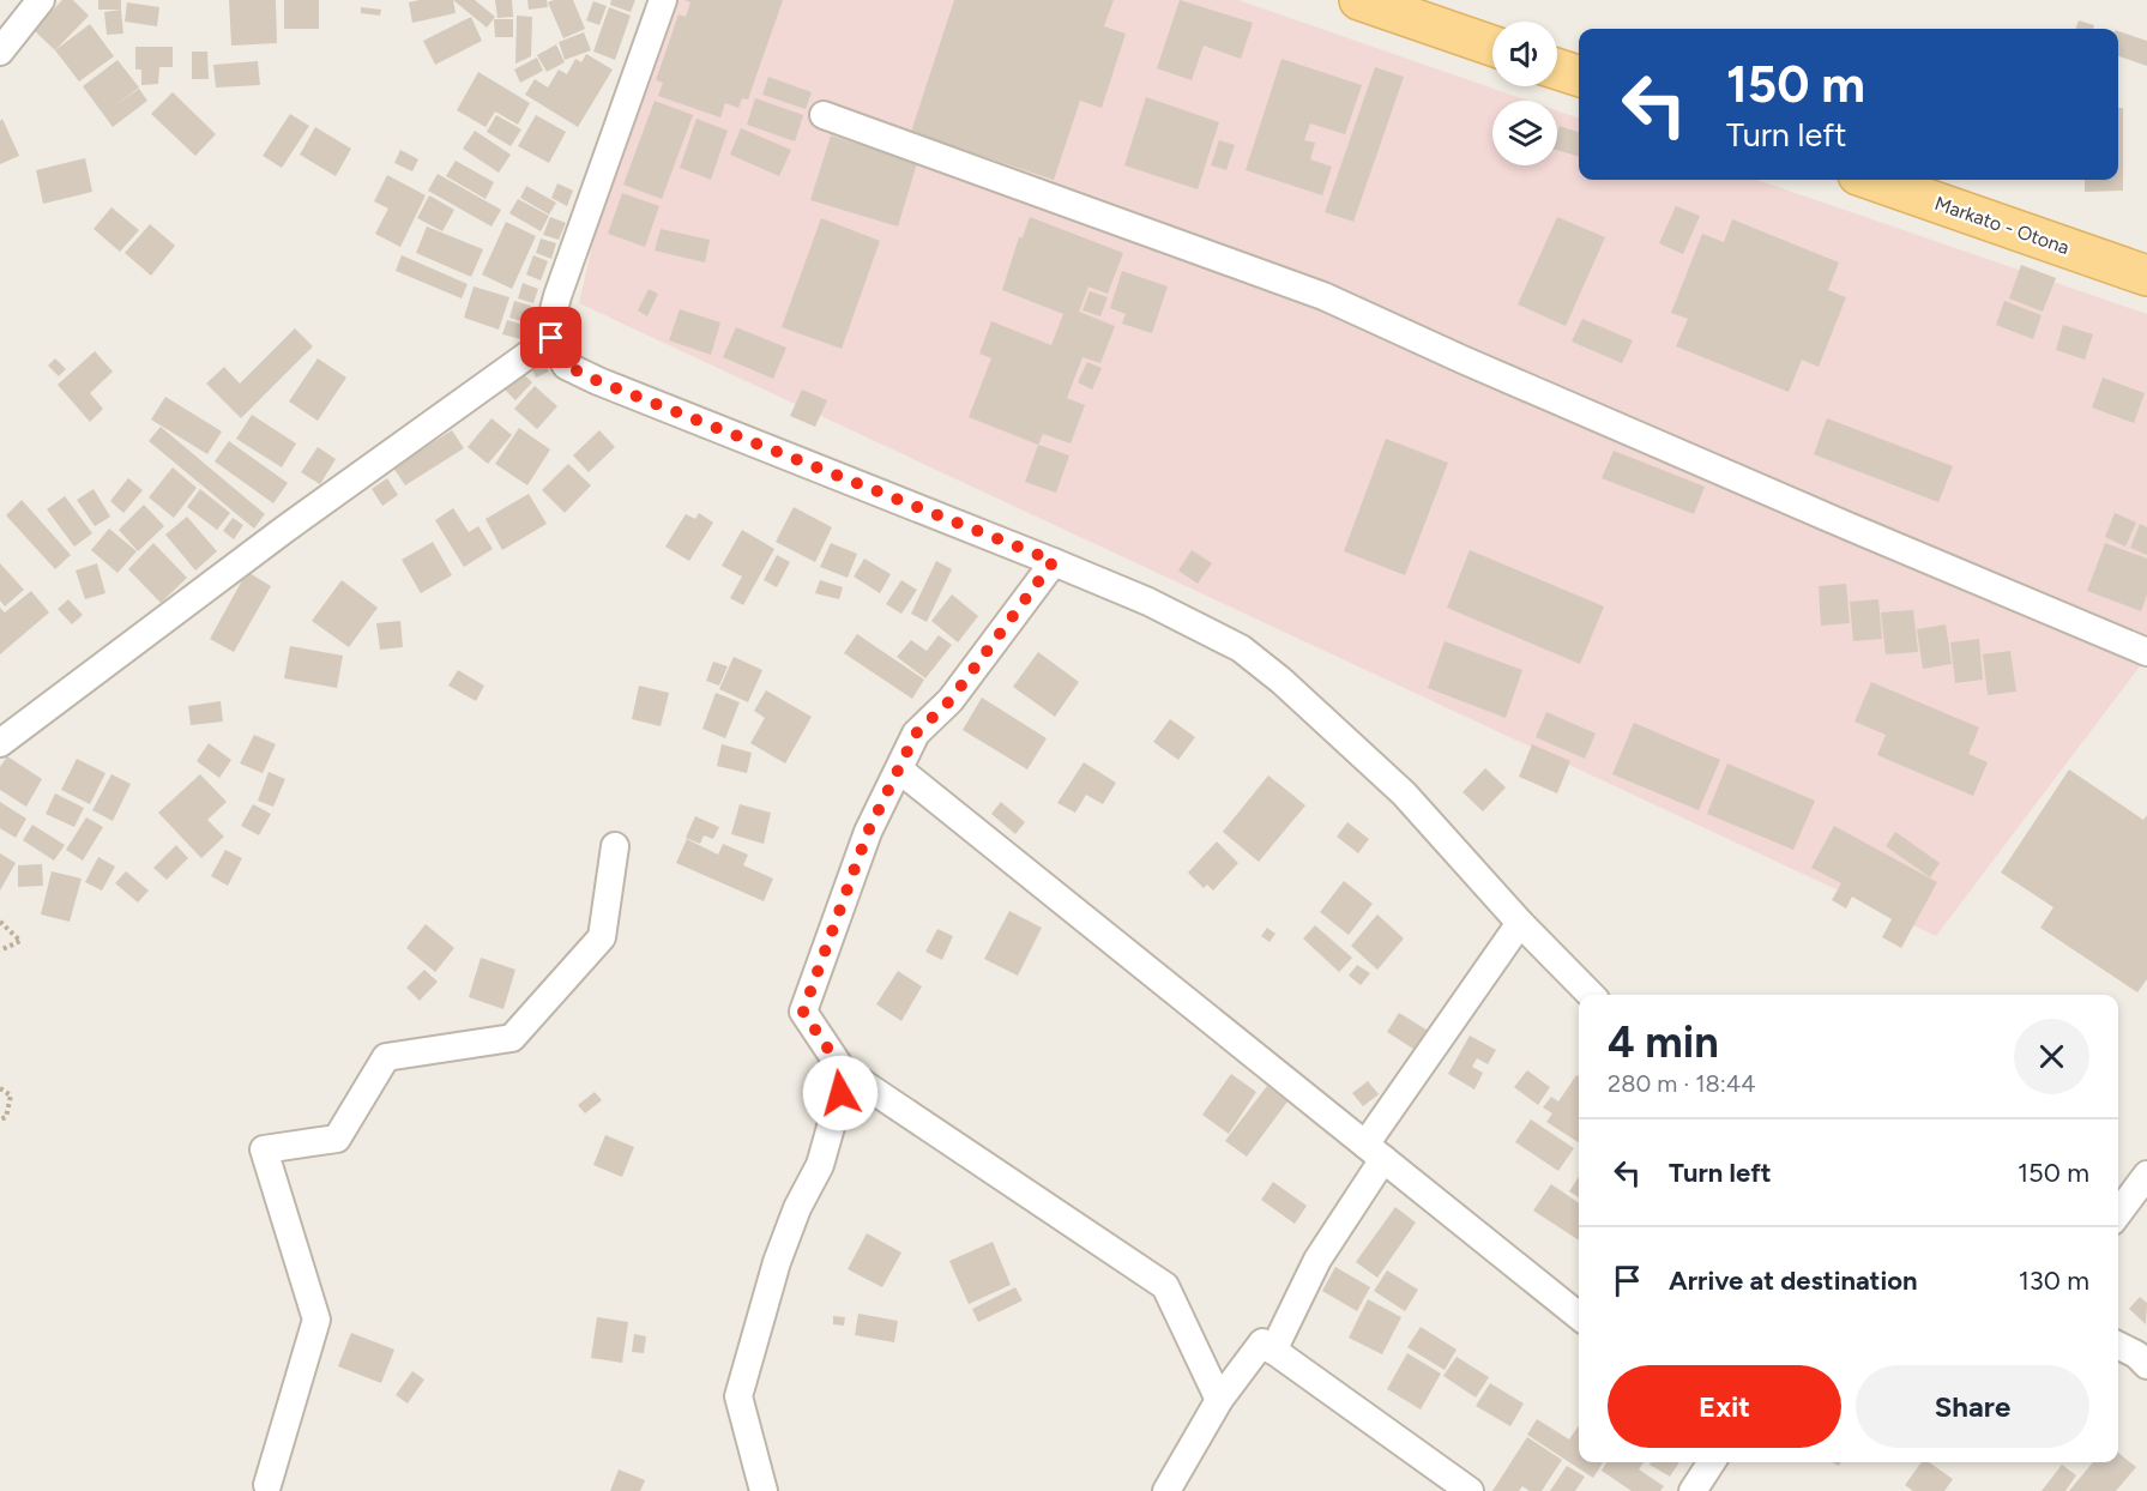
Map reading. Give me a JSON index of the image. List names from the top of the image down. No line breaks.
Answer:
{"streets":{"main road":["Markato - Otona"]},"page":{"turn":["150 m","Turn left"],"heading":["4 min","280 m · 18:44"],"list":[{"name":"Turn left","value":"150 m"},{"name":"Arrive at destination","value":"130 m"}],"buttons":["Exit","Share"]}}
